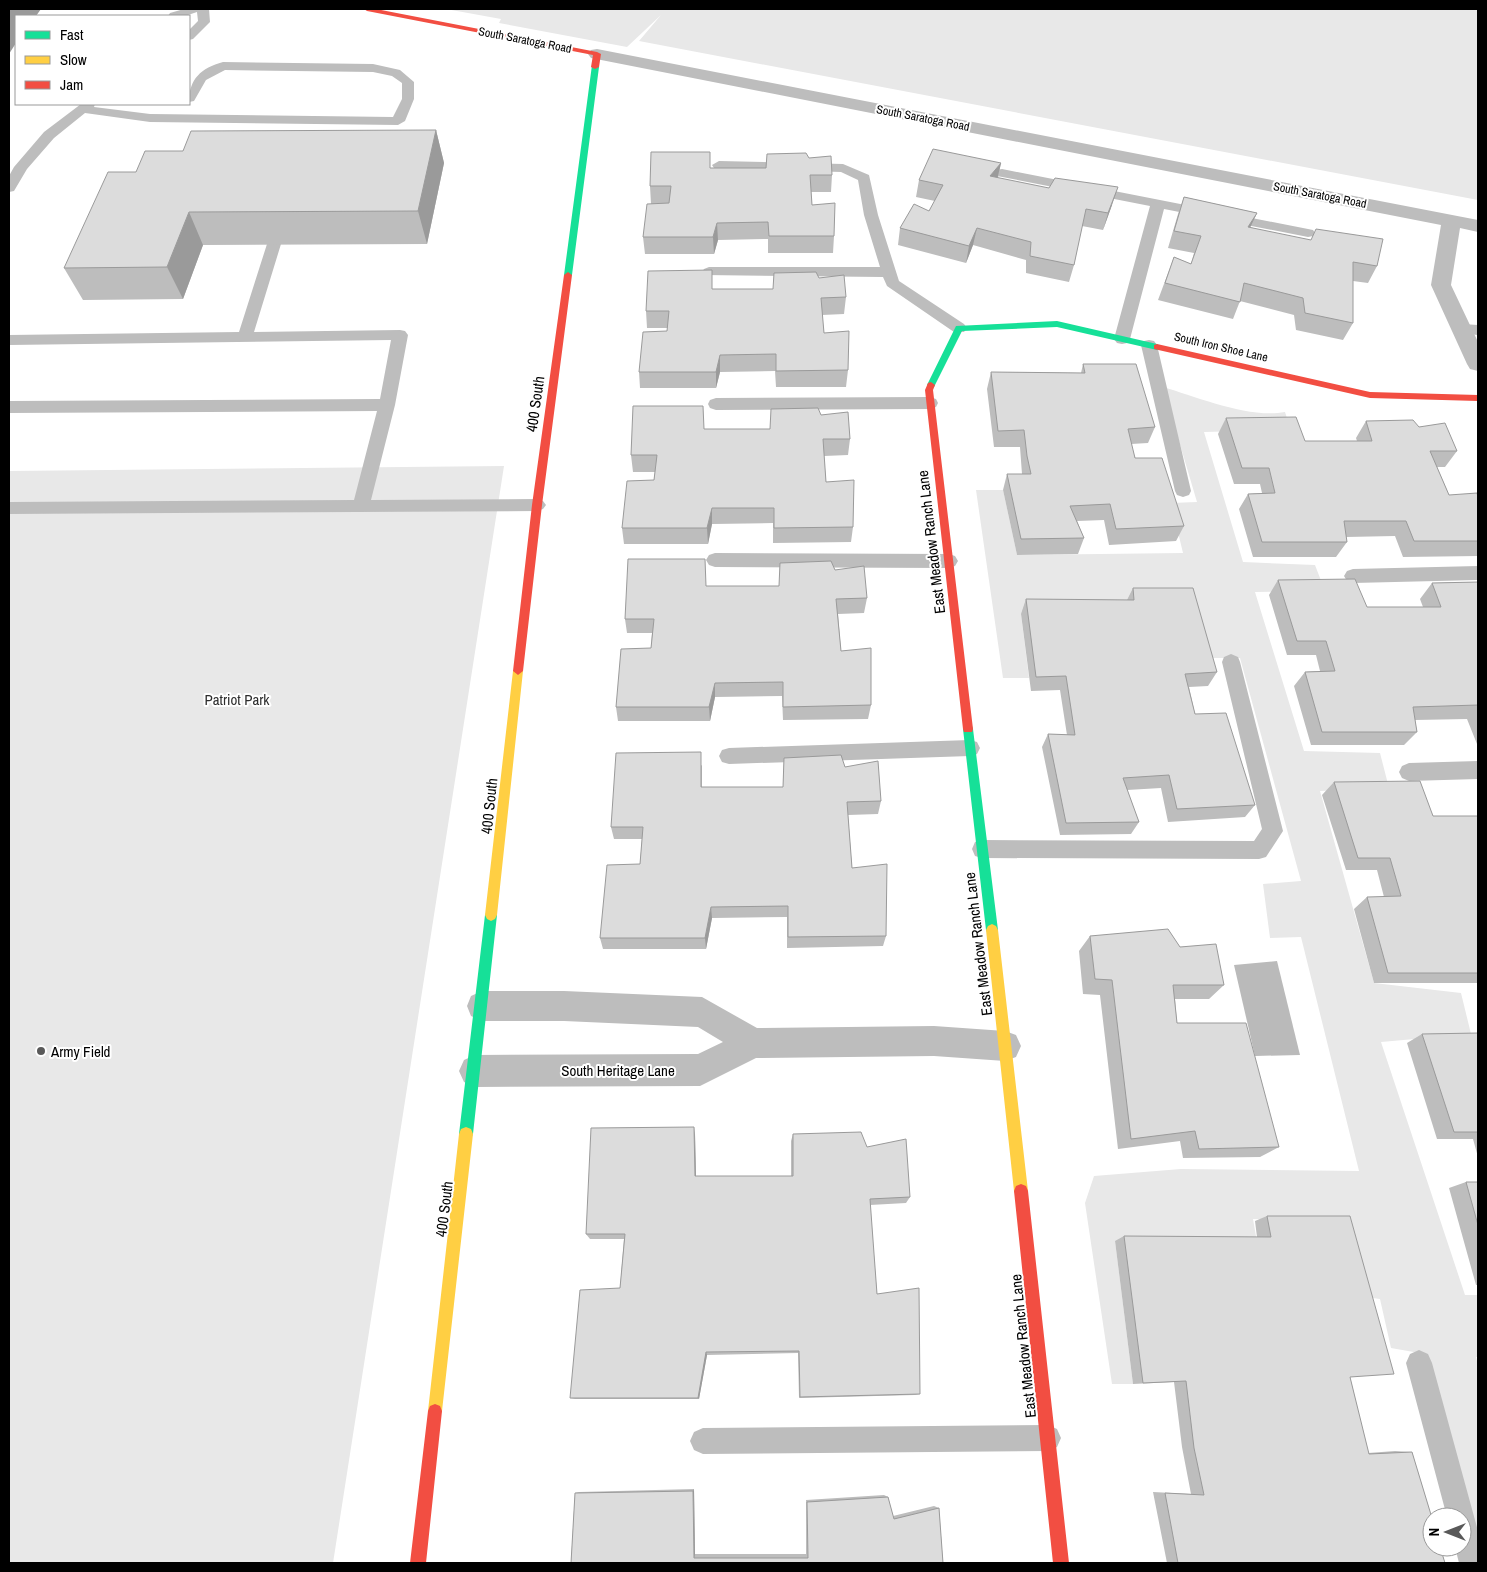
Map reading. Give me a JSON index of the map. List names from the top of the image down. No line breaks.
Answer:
{"streets":{"street":["South Saratoga Road","South Iron Shoe Lane","400 South","East Meadow Ranch Lane","South Heritage Lane"]},"crossings":[["South Saratoga Road","400 South"],["South Iron Shoe Lane","East Meadow Ranch Lane"],["400 South","South Heritage Lane"],["East Meadow Ranch Lane","South Heritage Lane"]],"parks":["Patriot Park"],"places":["Army Field"],"legend":["Fast","Slow","Jam"],"north":"left"}
